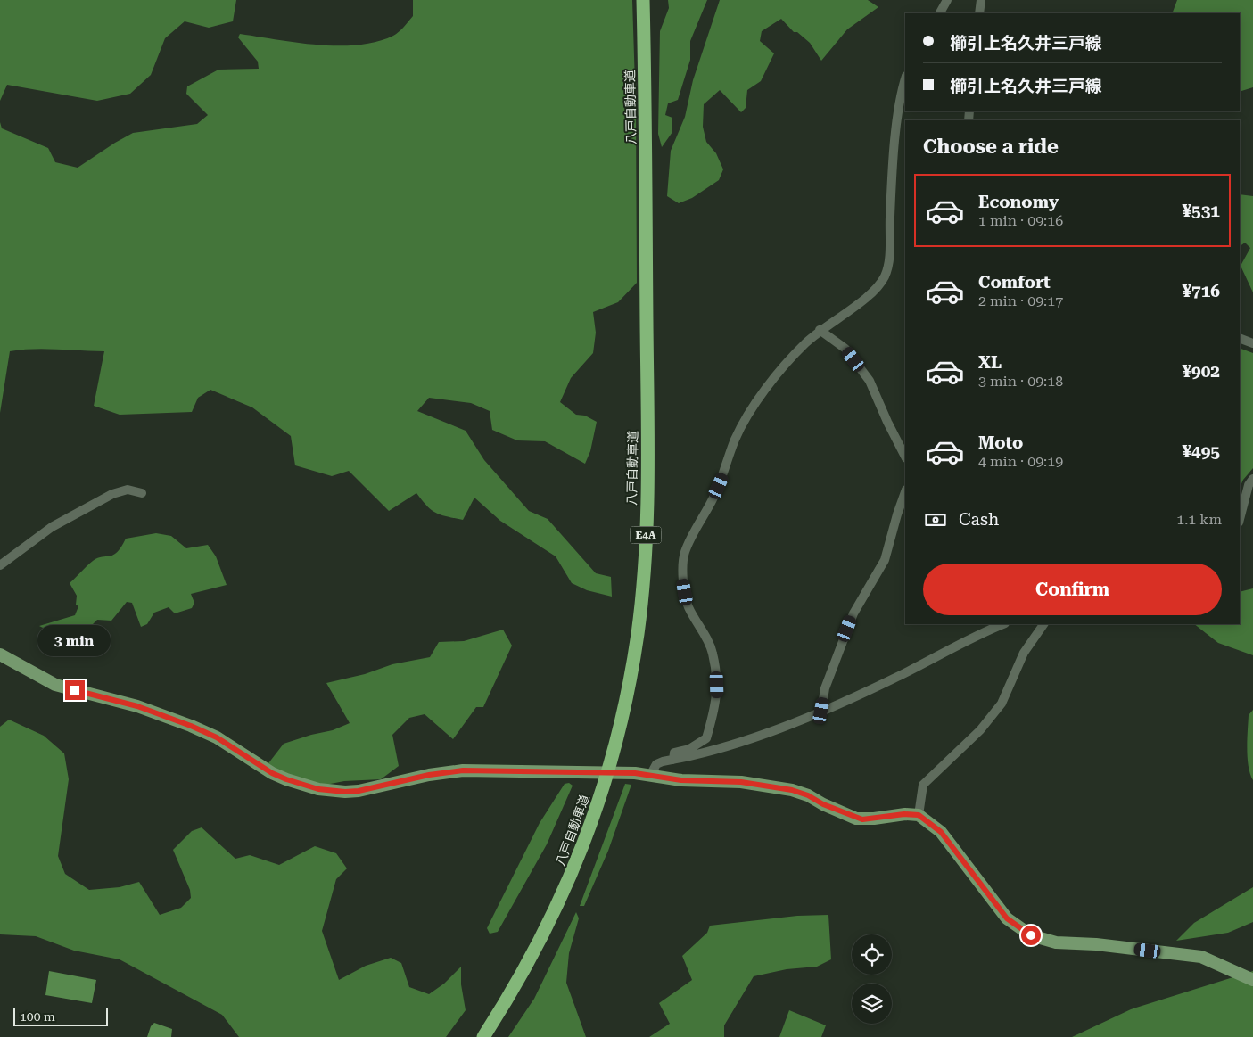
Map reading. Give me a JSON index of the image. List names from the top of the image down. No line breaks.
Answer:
{"streets":{"highway":["八戸自動車道","E4A"]},"scale_bar":"100 m","page":{"banner":["櫛引上名久井三戸線","櫛引上名久井三戸線"],"heading":"Choose a ride","list":[{"name":"Economy","note":"1 min · 09:16","value":"¥531"},{"name":"Comfort","note":"2 min · 09:17","value":"¥716"},{"name":"XL","note":"3 min · 09:18","value":"¥902"},{"name":"Moto","note":"4 min · 09:19","value":"¥495"}],"pay":["Cash","1.1 km"],"buttons":"Confirm","bubble":"3 min","scale":"100 m"}}
